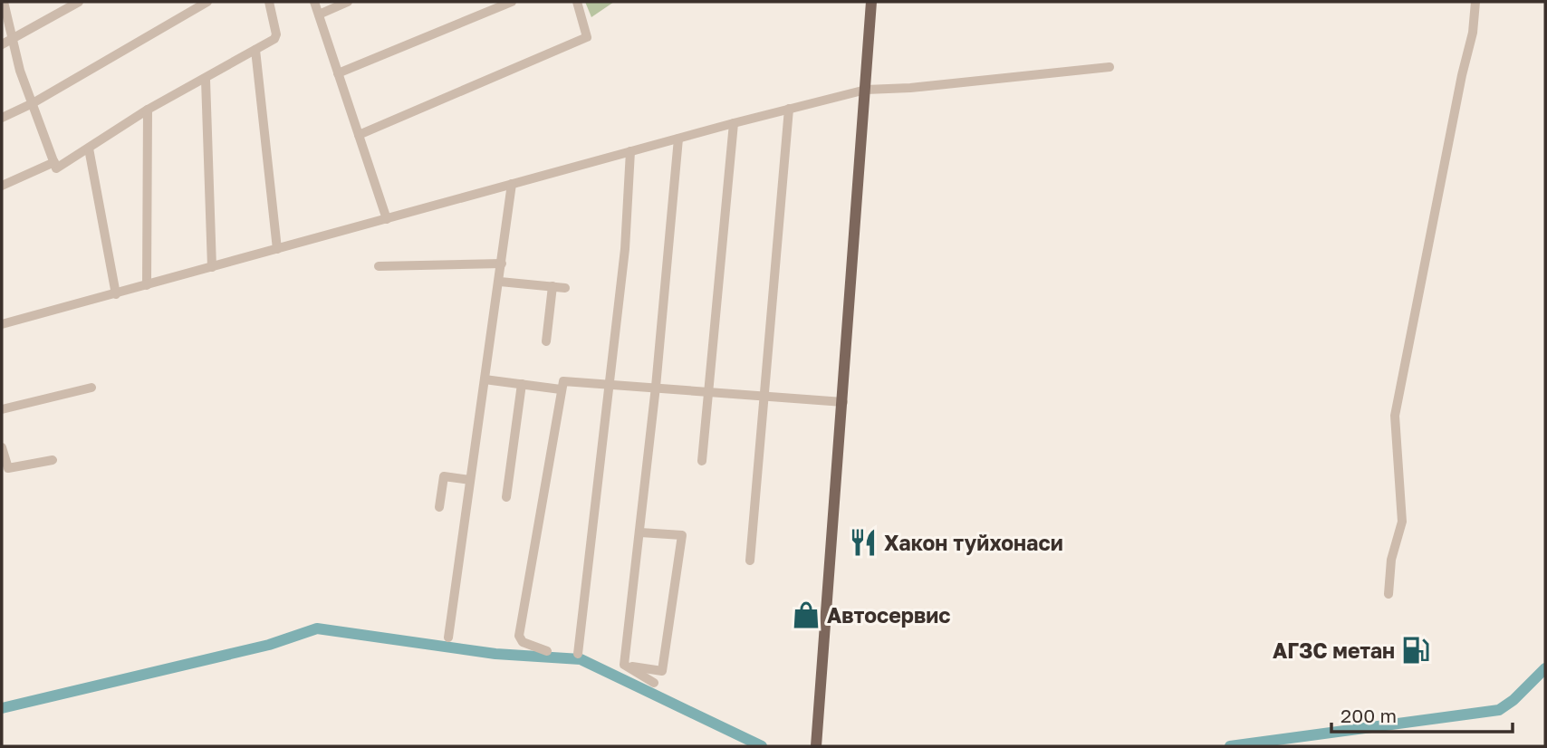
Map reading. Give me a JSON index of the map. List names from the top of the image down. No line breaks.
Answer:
{"places":{"restaurant":["Хакон туйхонаси"],"shop":["Автосервис"],"fuel station":["АГЗС метан"]},"scale_bar":"200 m"}
